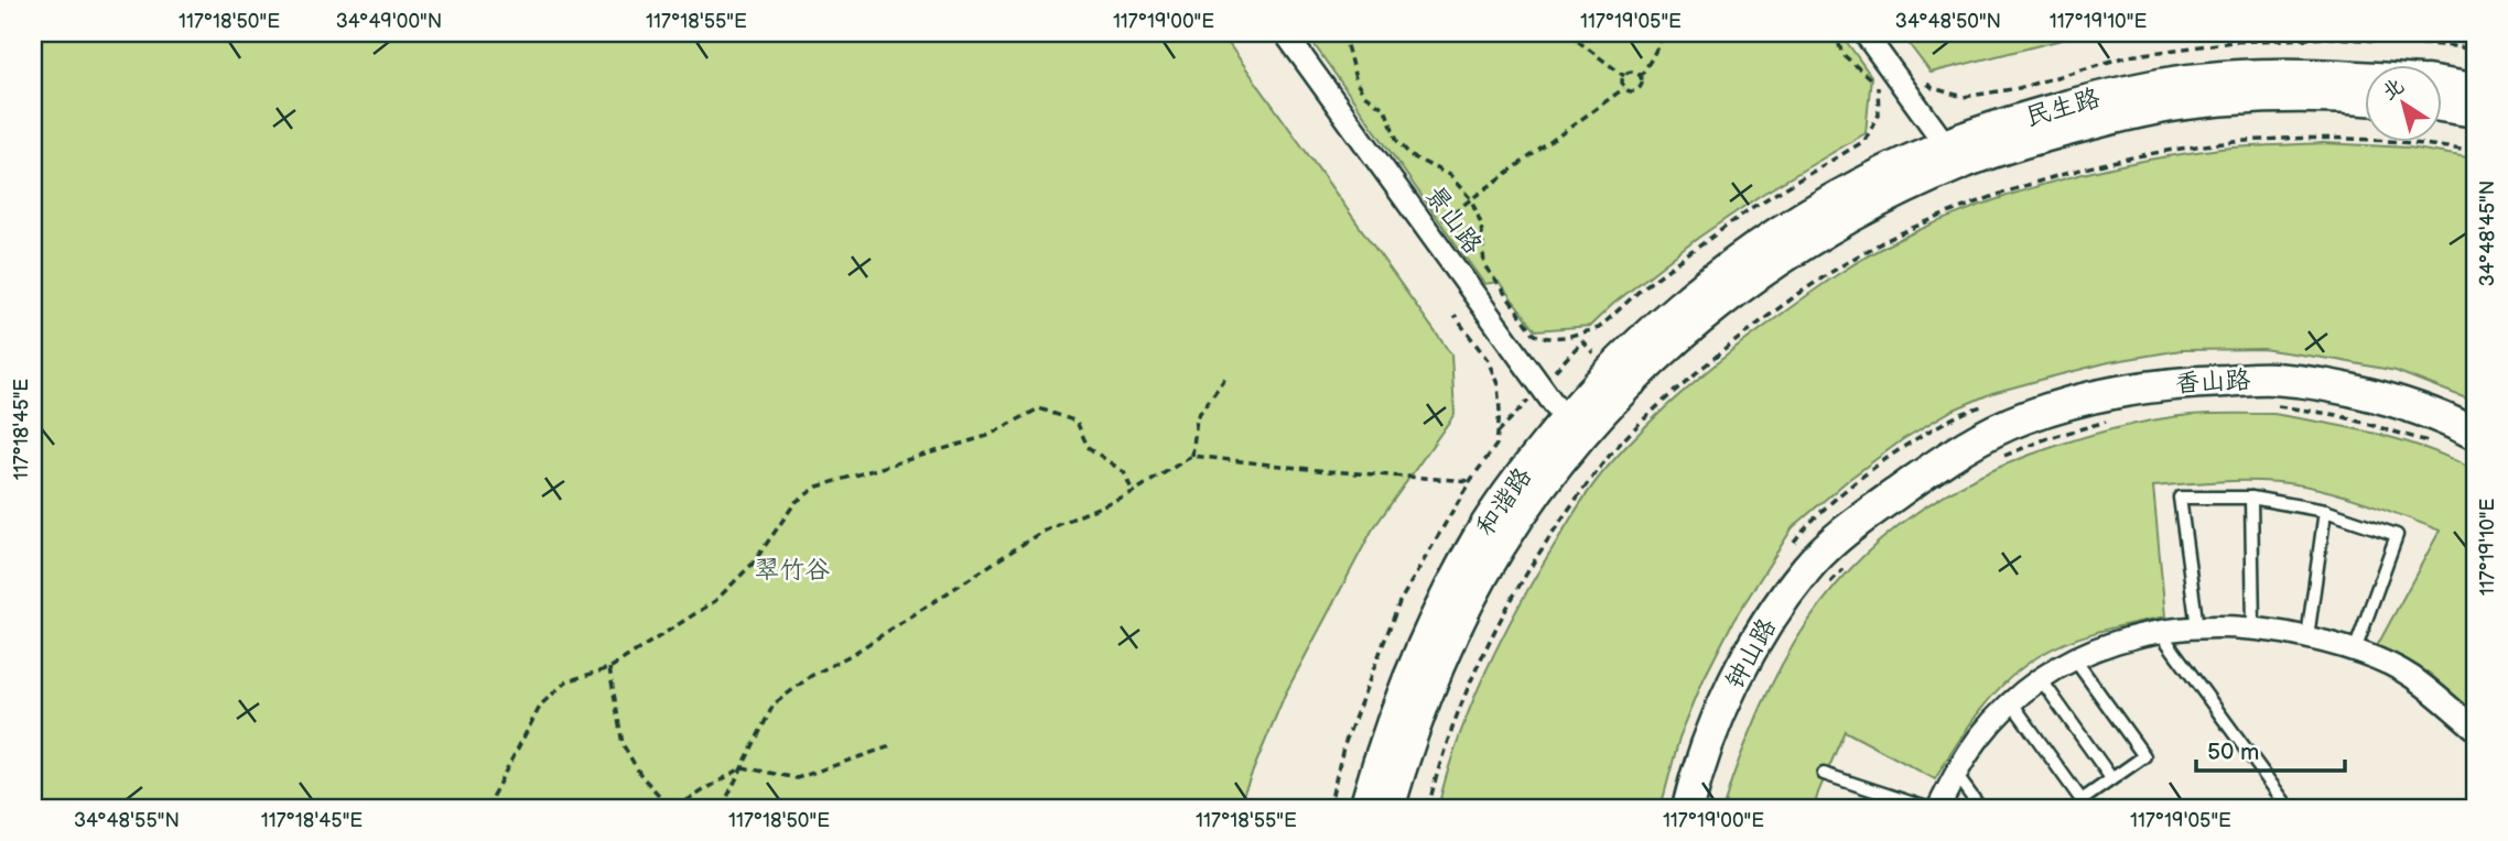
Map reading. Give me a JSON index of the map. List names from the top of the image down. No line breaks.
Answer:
{"streets":{"main road":["民生路","香山路","和谐路","钟山路"],"street":["景山路"]},"crossings":[["民生路","和谐路"],["景山路","和谐路"],["香山路","钟山路"]],"parks":["翠竹谷"],"scale_bar":"50 m","north":"top left","coordinates":["117°18'50\"E","34°49'00\"N","117°18'55\"E","117°19'00\"E","117°19'05\"E","34°48'50\"N","117°19'10\"E","34°48'45\"N","117°18'45\"E","34°48'55\"N"]}
